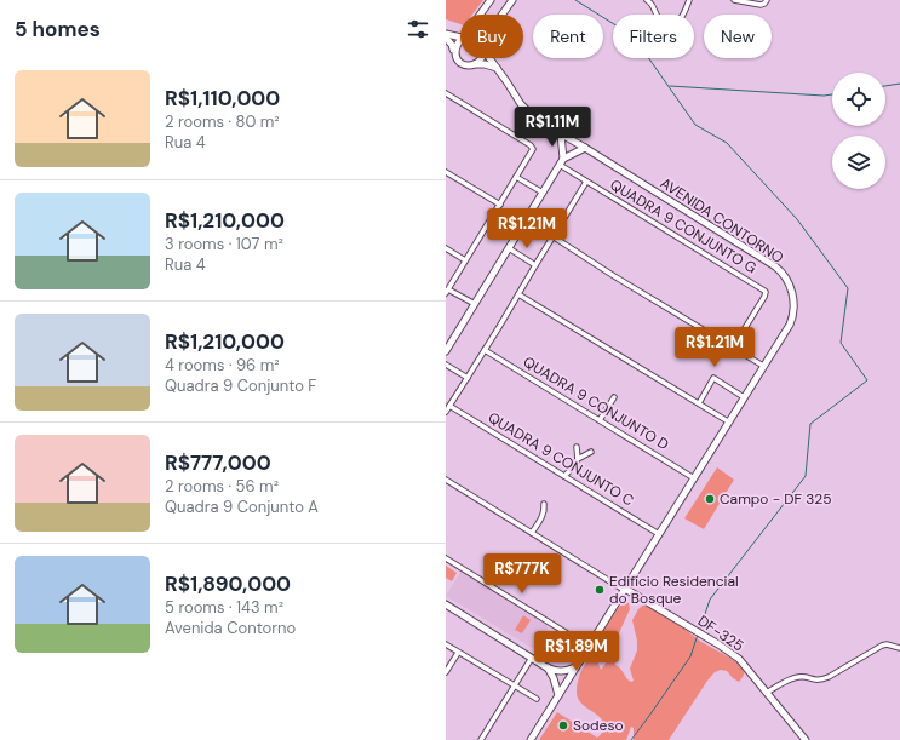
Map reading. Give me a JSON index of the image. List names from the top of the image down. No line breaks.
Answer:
{"streets":{"main road":["AVENIDA CONTORNO","DF-325"],"street":["QUADRA 9 CONJUNTO G","QUADRA 9 CONJUNTO D","QUADRA 9 CONJUNTO C"]},"crossings":[["AVENIDA CONTORNO","QUADRA 9 CONJUNTO D"],["AVENIDA CONTORNO","QUADRA 9 CONJUNTO C"],["AVENIDA CONTORNO","DF-325"]],"places":["Campo - DF 325","Edifício Residencial do Bosque","Sodeso"],"page":{"heading":"5 homes","chip":["Buy","Rent","Filters","New"],"list":[{"name":"R$1,110,000","note":"2 rooms · 80 m² · Rua 4"},{"name":"R$1,210,000","note":"3 rooms · 107 m² · Rua 4"},{"name":"R$1,210,000","note":"4 rooms · 96 m² · Quadra 9 Conjunto F"},{"name":"R$777,000","note":"2 rooms · 56 m² · Quadra 9 Conjunto A"},{"name":"R$1,890,000","note":"5 rooms · 143 m² · Avenida Contorno"}],"price":["R$1.11M","R$1.21M","R$1.21M","R$777K","R$1.89M"]}}
